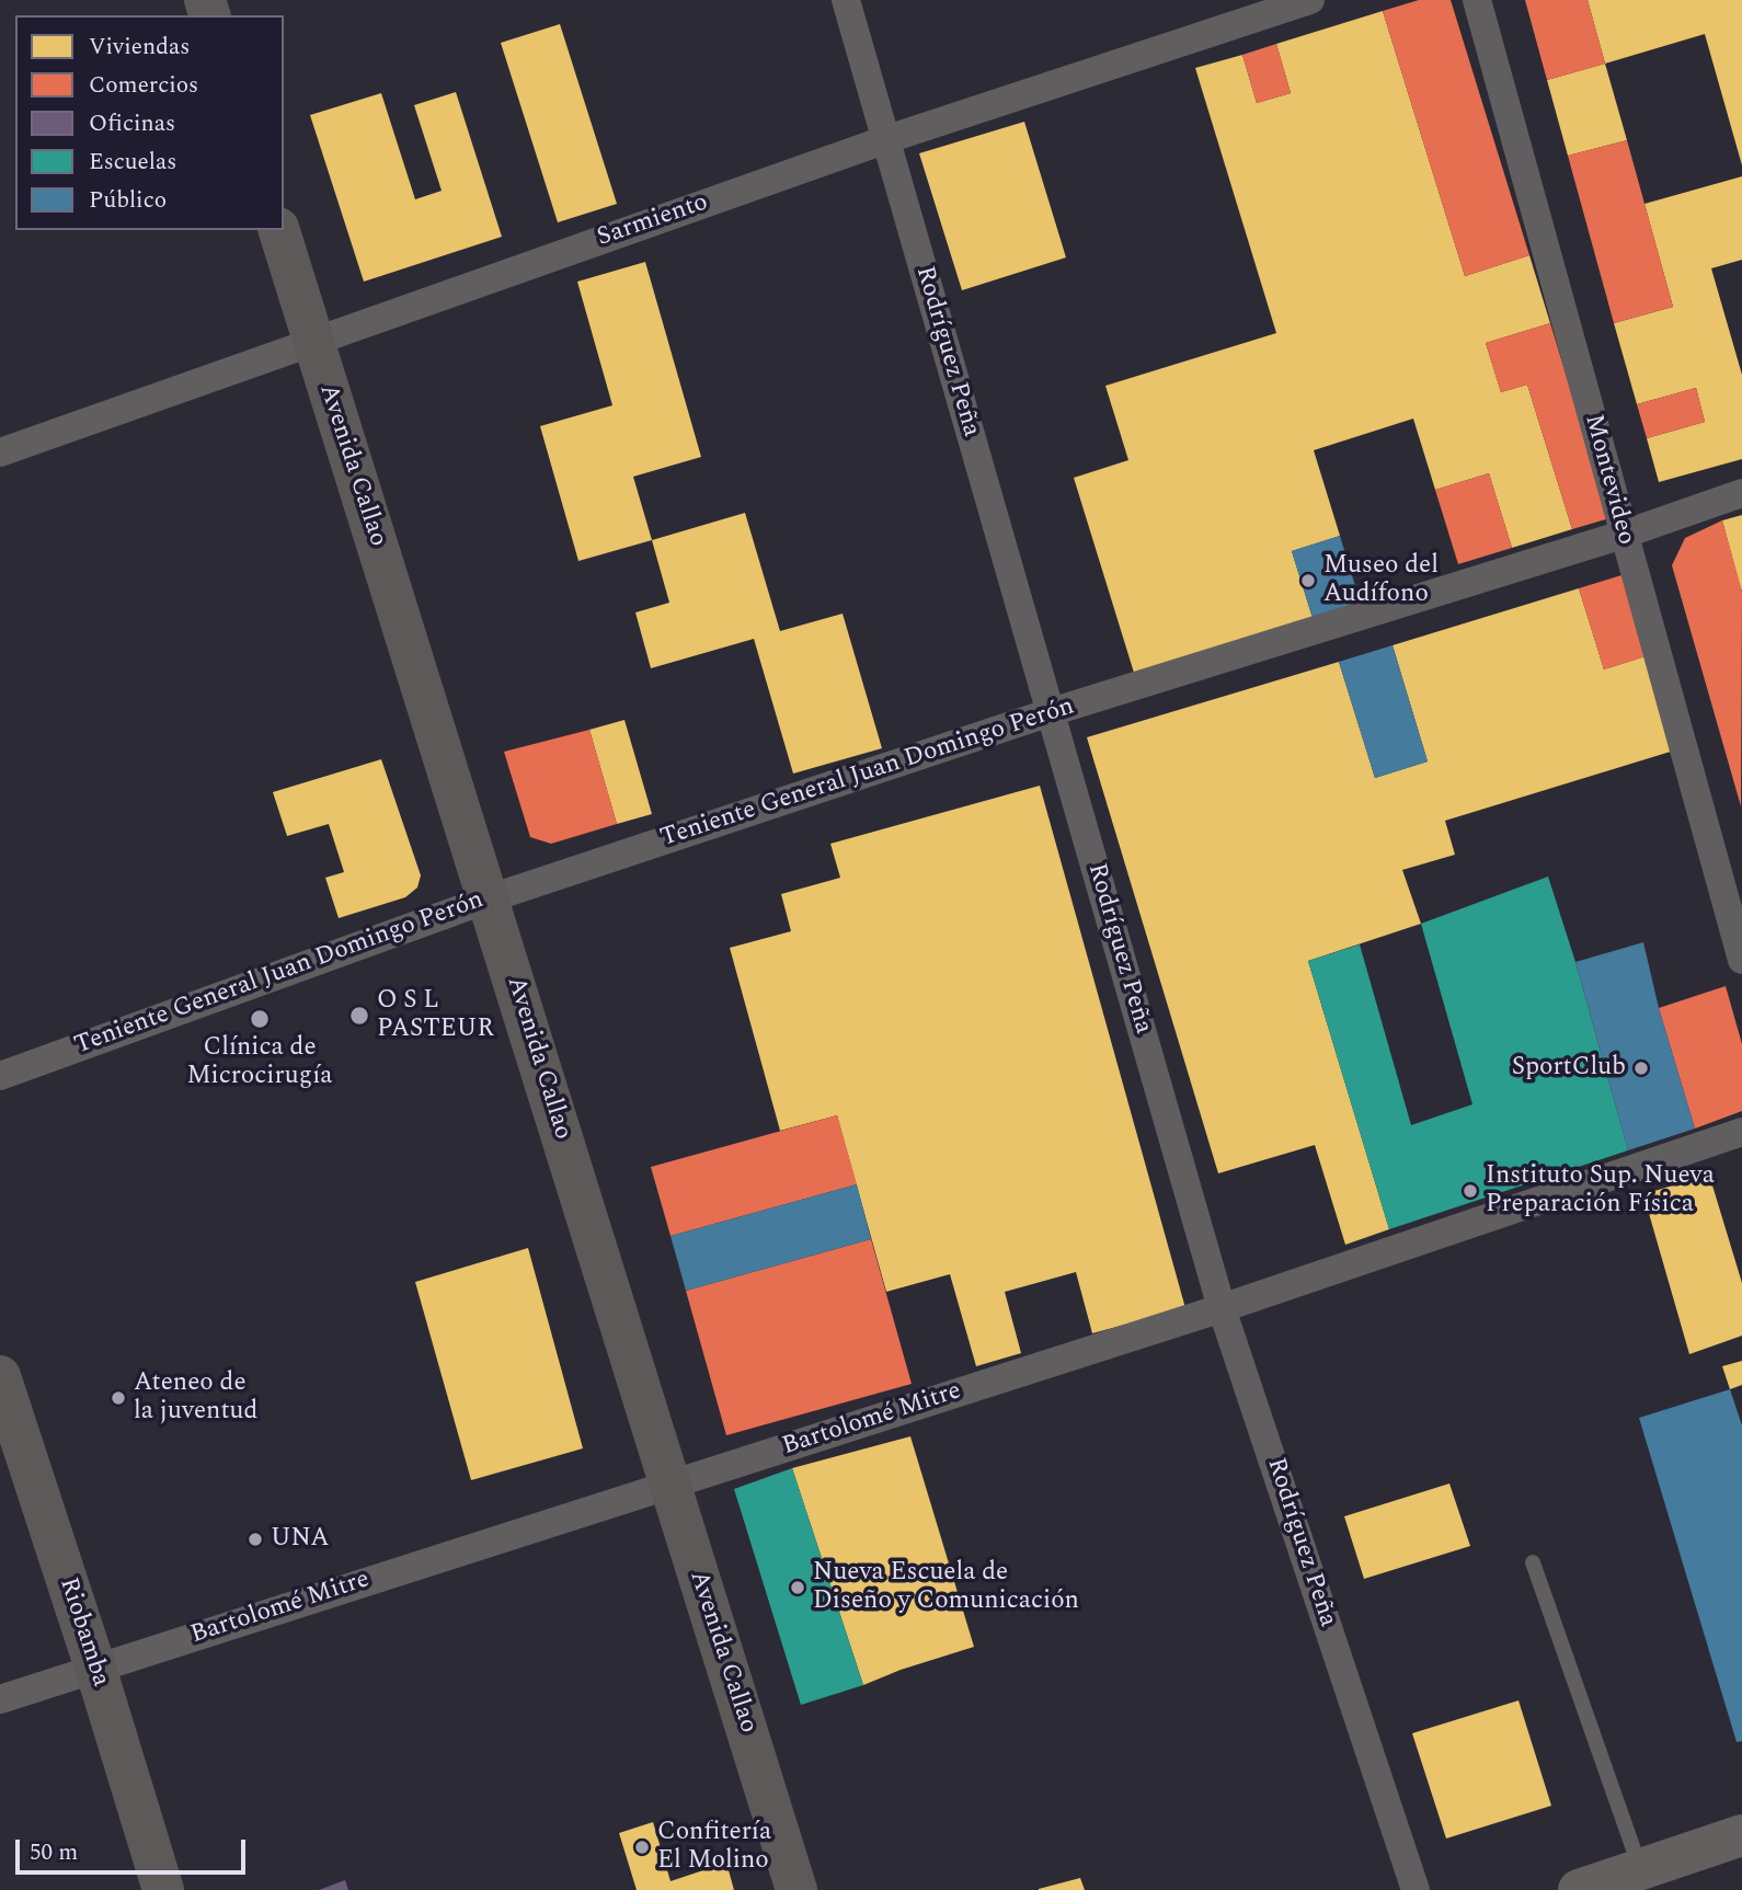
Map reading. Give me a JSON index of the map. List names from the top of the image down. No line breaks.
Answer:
{"streets":{"main road":["Avenida Callao","Riobamba"],"street":["Sarmiento","Rodríguez Peña","Montevideo","Teniente General Juan Domingo Perón","Bartolomé Mitre"]},"crossings":[["Sarmiento","Rodríguez Peña"],["Sarmiento","Avenida Callao"],["Rodríguez Peña","Teniente General Juan Domingo Perón"],["Rodríguez Peña","Bartolomé Mitre"],["Avenida Callao","Teniente General Juan Domingo Perón"],["Avenida Callao","Bartolomé Mitre"],["Montevideo","Teniente General Juan Domingo Perón"],["Bartolomé Mitre","Riobamba"]],"places":["Museo del Audífono","O S L PASTEUR","Clínica de Microcirugía","SportClub","Instituto Sup. Nueva Preparación Física","Ateneo de la juventud","UNA","Nueva Escuela de Diseño y Comunicación","Confitería El Molino"],"legend":["Viviendas","Comercios","Oficinas","Escuelas","Público"],"scale_bar":"50 m"}
